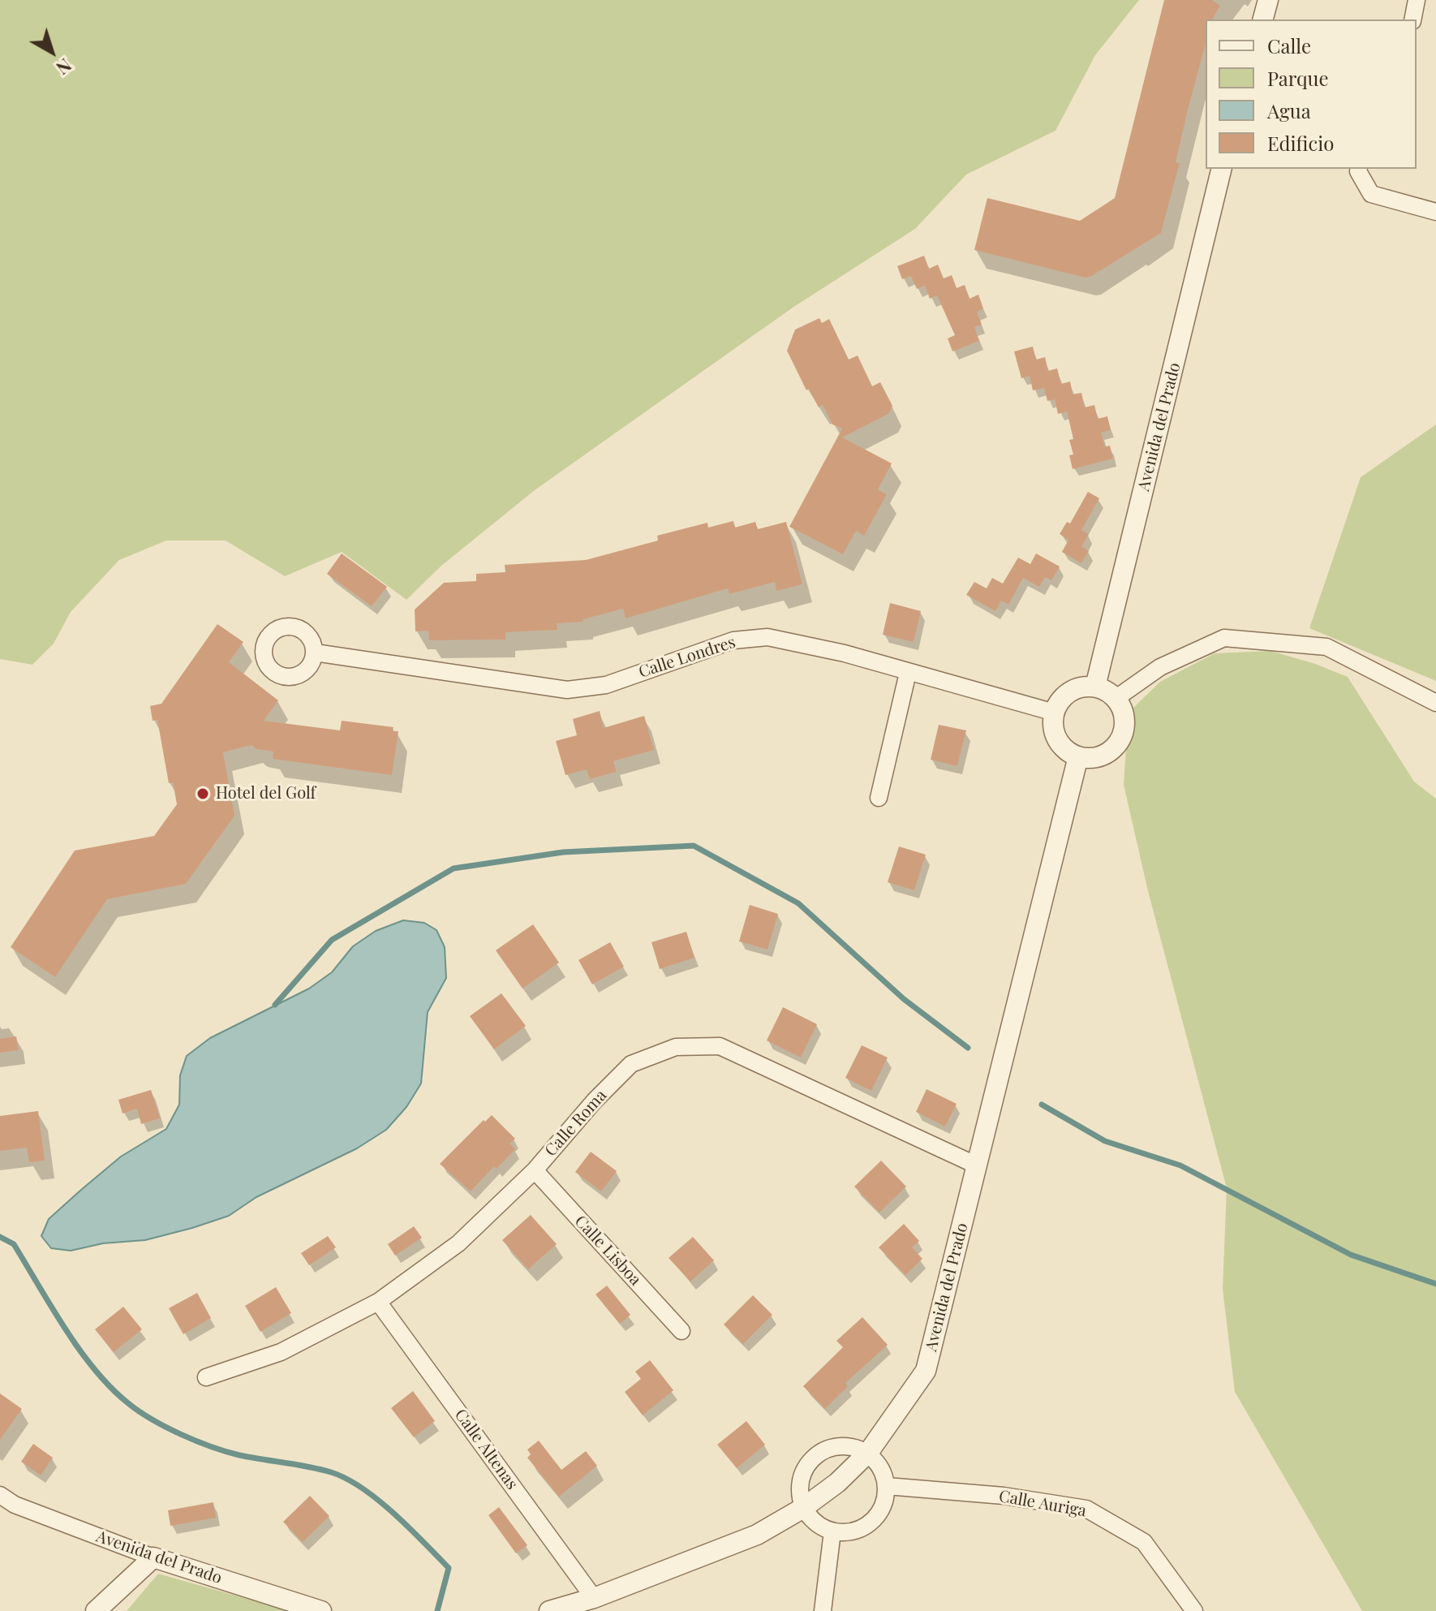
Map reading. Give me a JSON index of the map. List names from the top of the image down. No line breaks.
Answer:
{"streets":{"street":["Avenida del Prado","Calle Londres","Calle Roma","Calle Lisboa","Calle Altenas","Calle Auriga"]},"crossings":[["Avenida del Prado","Calle Londres"],["Avenida del Prado","Calle Roma"],["Avenida del Prado","Calle Altenas"],["Calle Roma","Calle Lisboa"],["Calle Roma","Calle Altenas"]],"places":["Hotel del Golf"],"legend":["Calle","Parque","Agua","Edificio"],"north":"bottom right"}
